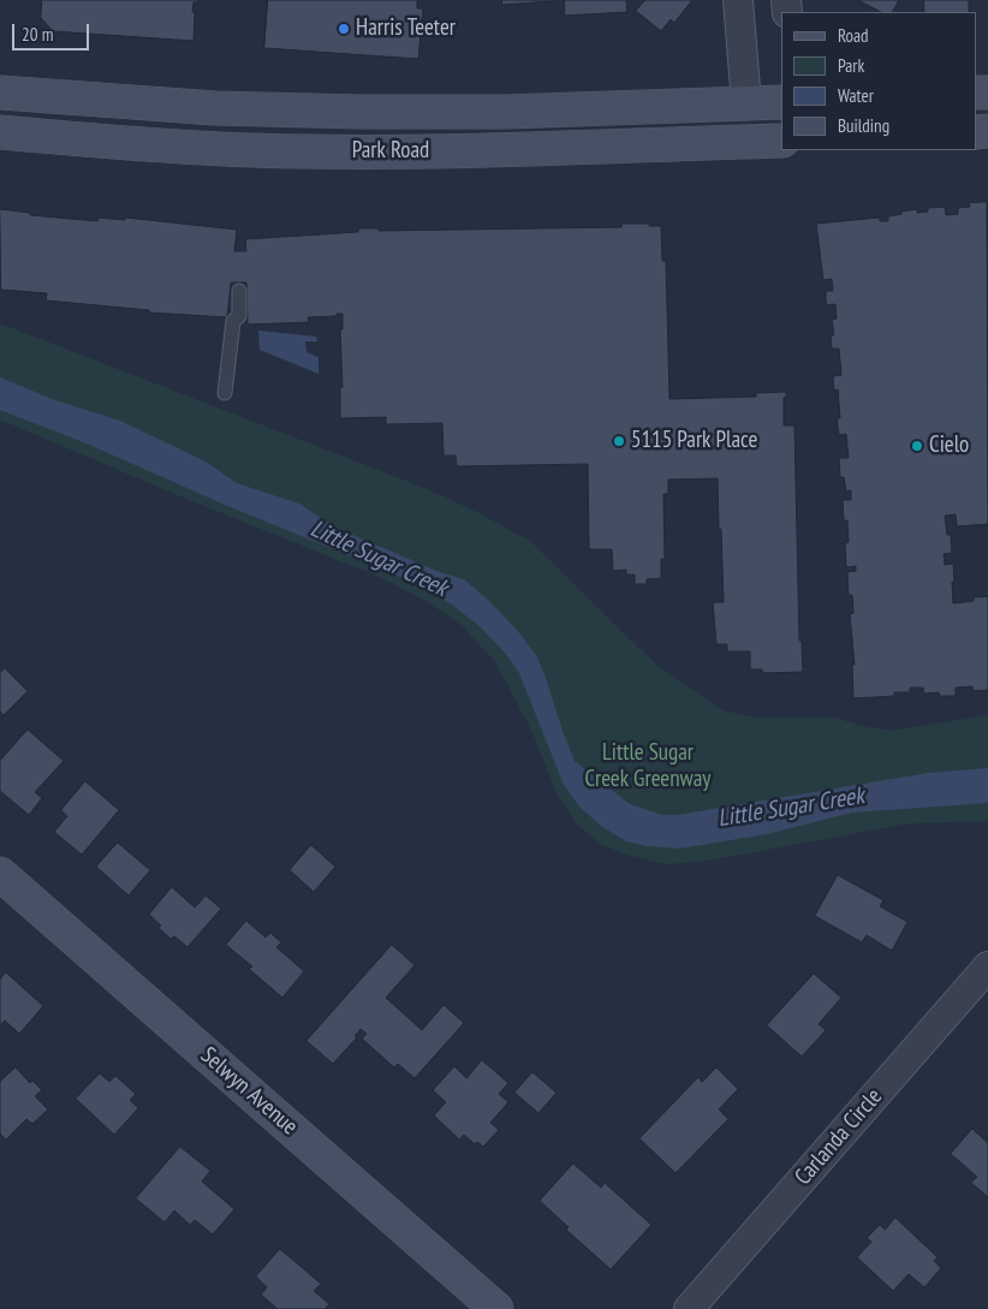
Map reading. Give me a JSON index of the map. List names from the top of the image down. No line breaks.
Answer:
{"streets":{"main road":["Park Road","Selwyn Avenue"],"street":["Carlanda Circle"]},"water":["Little Sugar Creek"],"parks":["Little Sugar Creek Greenway"],"places":["Harris Teeter","5115 Park Place","Cielo"],"legend":["Road","Park","Water","Building"],"scale_bar":"20 m"}
